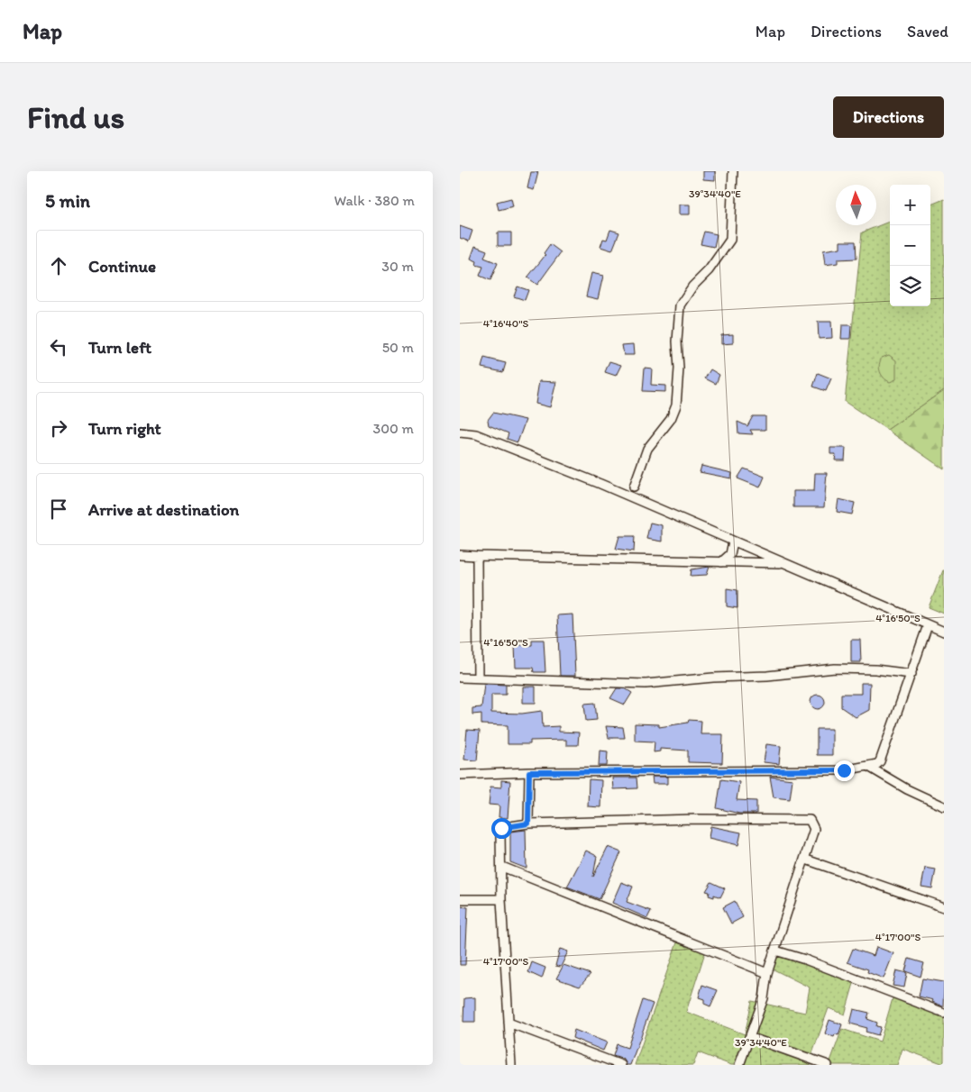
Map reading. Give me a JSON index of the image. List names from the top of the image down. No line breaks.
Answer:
{"north":"top","page":{"header":"Map","nav":["Map","Directions","Saved"],"buttons":"Directions","title":"Find us","heading":["5 min","Walk · 380 m"],"map_buttons":["+","−"],"list":[["Continue","30 m"],["Turn left","50 m"],["Turn right","300 m"],"Arrive at destination"]},"coordinates":["39°34'40\"E","4°16'40\"S","4°16'50\"S","4°17'00\"S"]}
